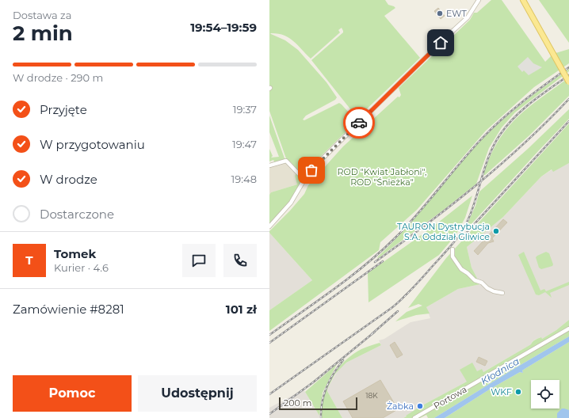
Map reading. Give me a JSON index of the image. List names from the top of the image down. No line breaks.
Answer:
{"streets":{"street":["Portowa"]},"water":["Kłodnica"],"parks":["ROD \"Kwiat Jabłoni\", ROD \"Śnieżka\""],"places":["EWT","TAURON Dystrybucja S.A. Oddział Gliwice","WKF","Żabka"],"house_numbers":["18K"],"scale_bar":"200 m","page":{"heading":["2 min","Dostawa za","19:54–19:59"],"panel":["Tomek","Kurier · 4.6","Zamówienie #8281","101 zł"],"bar":"W drodze · 290 m","list":[["Przyjęte","19:37"],["W przygotowaniu","19:47"],["W drodze","19:48"],"Dostarczone"],"round":"T","buttons":["Pomoc","Udostępnij"],"scale":"200 m"}}
